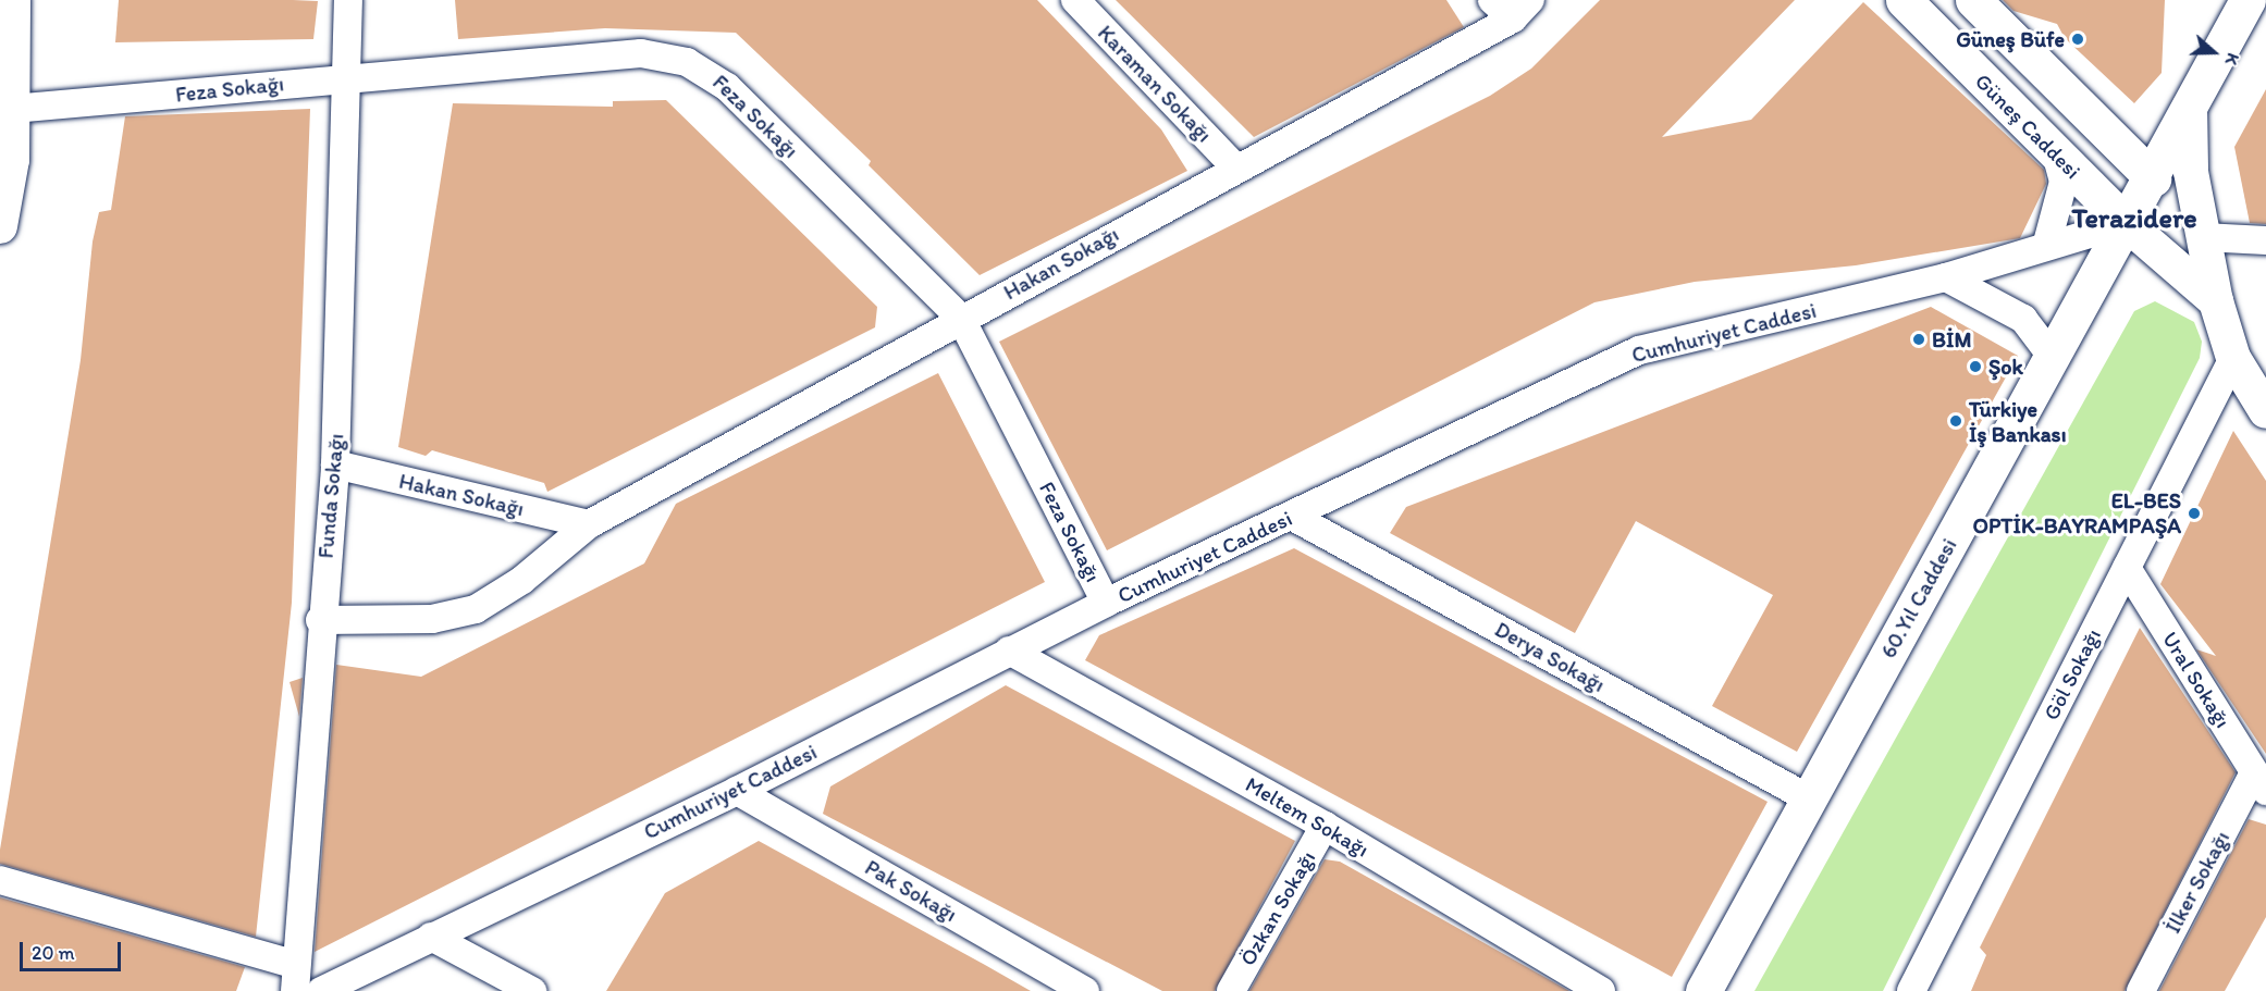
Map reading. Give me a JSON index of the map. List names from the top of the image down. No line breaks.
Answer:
{"streets":{"main road":["Güneş Caddesi","60.Yıl Caddesi"],"street":["Karaman Sokağı","Feza Sokağı","Hakan Sokağı","Cumhuriyet Caddesi","Funda Sokağı","Derya Sokağı","Göl Sokağı","Ural Sokağı","Meltem Sokağı","İlker Sokağı","Pak Sokağı","Özkan Sokağı"]},"crossings":[["Karaman Sokağı","Hakan Sokağı"],["Feza Sokağı","Hakan Sokağı"],["Feza Sokağı","Cumhuriyet Caddesi"],["Feza Sokağı","Funda Sokağı"],["Güneş Caddesi","Cumhuriyet Caddesi"],["Güneş Caddesi","60.Yıl Caddesi"],["Hakan Sokağı","Funda Sokağı"],["Cumhuriyet Caddesi","60.Yıl Caddesi"],["Cumhuriyet Caddesi","Derya Sokağı"],["Cumhuriyet Caddesi","Meltem Sokağı"],["Cumhuriyet Caddesi","Pak Sokağı"],["60.Yıl Caddesi","Derya Sokağı"],["Göl Sokağı","Ural Sokağı"],["Ural Sokağı","İlker Sokağı"],["Meltem Sokağı","Özkan Sokağı"]],"districts":["Terazidere"],"places":["Güneş Büfe","BİM","Şok","Türkiye İş Bankası","EL-BES OPTİK-BAYRAMPAŞA"],"scale_bar":"20 m","north":"right"}
